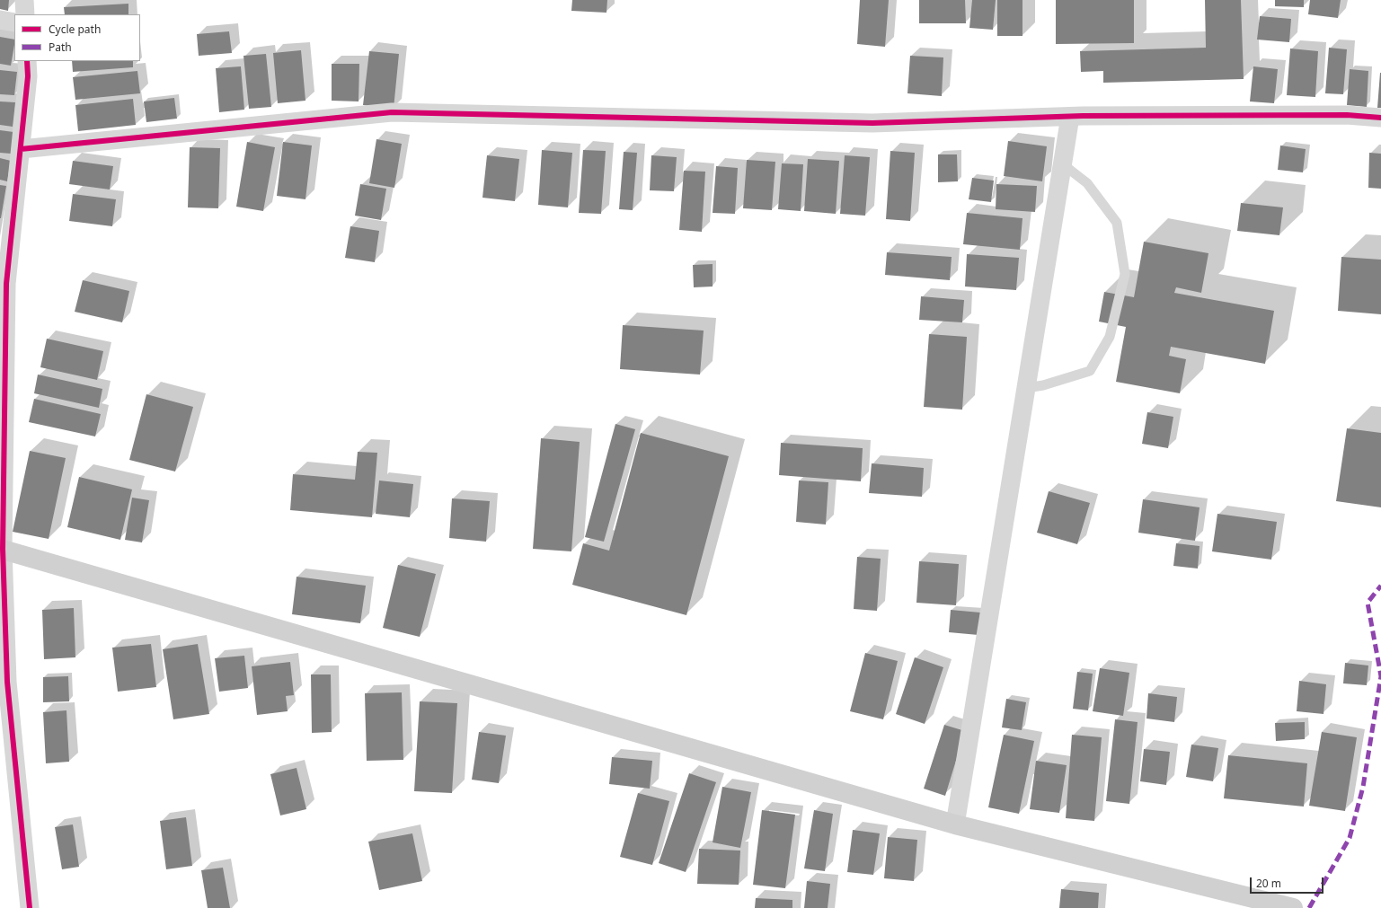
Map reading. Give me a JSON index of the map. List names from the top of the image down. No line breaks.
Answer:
{"legend":["Cycle path","Path"],"scale_bar":"20 m"}
